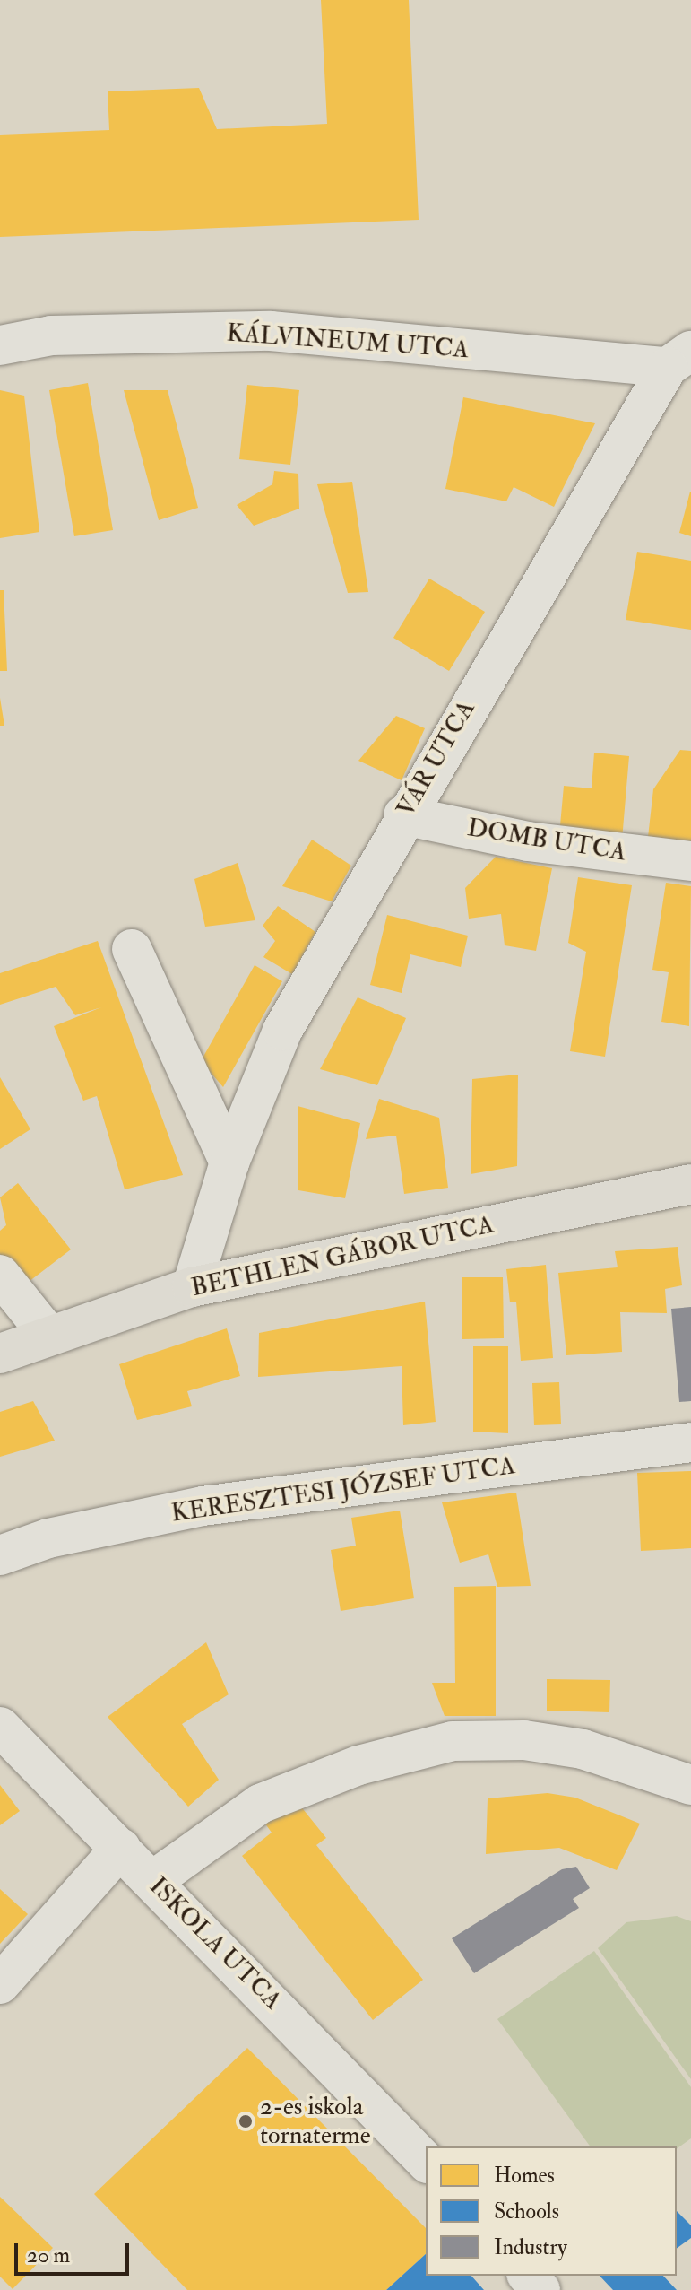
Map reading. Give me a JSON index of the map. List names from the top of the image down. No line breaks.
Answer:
{"streets":{"main road":["BETHLEN GÁBOR UTCA"],"street":["KÁLVINEUM UTCA","VÁR UTCA","DOMB UTCA","KERESZTESI JÓZSEF UTCA","ISKOLA UTCA"]},"crossings":[["KÁLVINEUM UTCA","VÁR UTCA"],["VÁR UTCA","DOMB UTCA"],["VÁR UTCA","BETHLEN GÁBOR UTCA"]],"places":["2-es iskola tornaterme"],"legend":["Homes","Schools","Industry"],"scale_bar":"20 m"}
